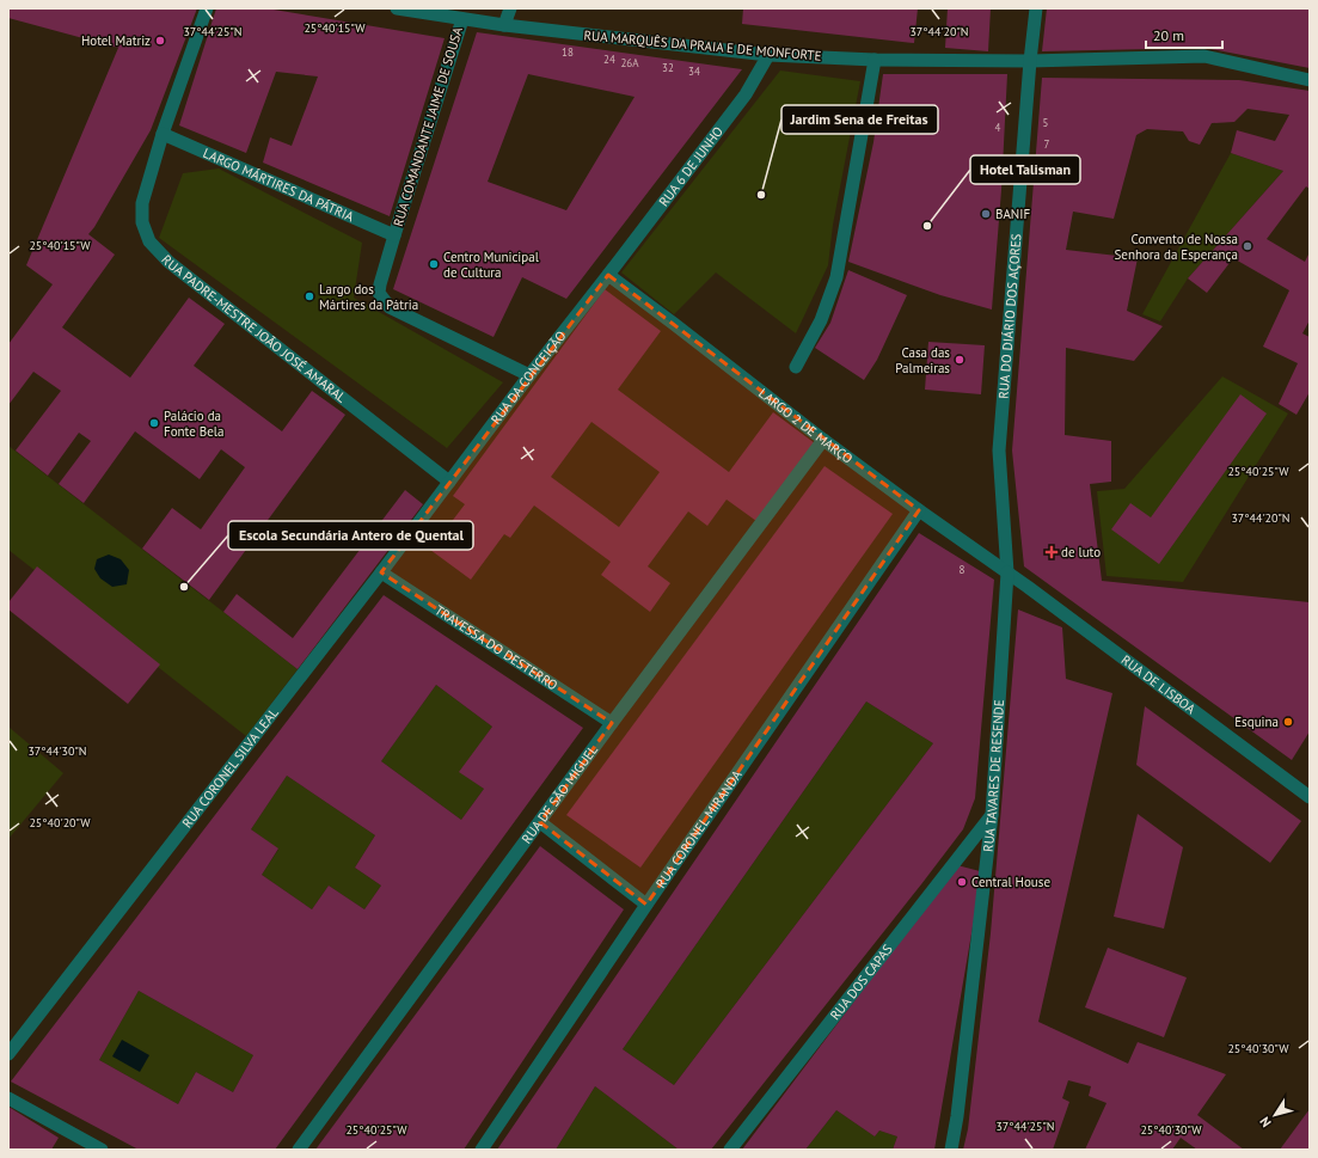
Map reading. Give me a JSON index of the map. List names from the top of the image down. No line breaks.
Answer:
{"streets":{"street":["RUA MARQUÊS DA PRAIA E DE MONFORTE","RUA COMANDANTE JAIME DE SOUSA","RUA 6 DE JUNHO","LARGO MÁRTIRES DA PÁTRIA","RUA DO DIÁRIO DOS AÇORES","RUA PADRE-MESTRE JOÃO JOSÉ AMARAL","RUA DA CONCEIÇÃO","LARGO 2 DE MARÇO","TRAVESSA DO DESTERRO","RUA DE LISBOA","RUA CORONEL SILVA LEAL","RUA TAVARES DE RESENDE","RUA DE SÃO MIGUEL","RUA CORONEL MIRANDA","RUA DOS CAPAS"]},"crossings":[["RUA MARQUÊS DA PRAIA E DE MONFORTE","RUA COMANDANTE JAIME DE SOUSA"],["RUA MARQUÊS DA PRAIA E DE MONFORTE","RUA 6 DE JUNHO"],["RUA MARQUÊS DA PRAIA E DE MONFORTE","RUA DO DIÁRIO DOS AÇORES"],["RUA COMANDANTE JAIME DE SOUSA","LARGO MÁRTIRES DA PÁTRIA"],["RUA COMANDANTE JAIME DE SOUSA","RUA DA CONCEIÇÃO"],["RUA 6 DE JUNHO","RUA DA CONCEIÇÃO"],["RUA 6 DE JUNHO","LARGO 2 DE MARÇO"],["LARGO MÁRTIRES DA PÁTRIA","RUA PADRE-MESTRE JOÃO JOSÉ AMARAL"],["RUA DO DIÁRIO DOS AÇORES","LARGO 2 DE MARÇO"],["RUA DO DIÁRIO DOS AÇORES","RUA DE LISBOA"],["RUA DO DIÁRIO DOS AÇORES","RUA TAVARES DE RESENDE"],["RUA PADRE-MESTRE JOÃO JOSÉ AMARAL","RUA DA CONCEIÇÃO"],["RUA PADRE-MESTRE JOÃO JOSÉ AMARAL","RUA CORONEL SILVA LEAL"],["RUA DA CONCEIÇÃO","LARGO 2 DE MARÇO"],["RUA DA CONCEIÇÃO","RUA CORONEL SILVA LEAL"],["LARGO 2 DE MARÇO","RUA DE LISBOA"],["LARGO 2 DE MARÇO","RUA TAVARES DE RESENDE"],["LARGO 2 DE MARÇO","RUA DE SÃO MIGUEL"],["LARGO 2 DE MARÇO","RUA CORONEL MIRANDA"],["TRAVESSA DO DESTERRO","RUA CORONEL SILVA LEAL"],["TRAVESSA DO DESTERRO","RUA DE SÃO MIGUEL"],["RUA DE LISBOA","RUA TAVARES DE RESENDE"],["RUA TAVARES DE RESENDE","RUA DOS CAPAS"]],"places":{"other":["Hotel Matriz","Jardim Sena de Freitas","BANIF","Hotel Talisman","Convento de Nossa Senhora da Esperança","Centro Municipal de Cultura","Largo dos Mártires da Pátria","Casa das Palmeiras","Palácio da Fonte Bela","Escola Secundária Antero de Quental","Esquina","Central House"],"health":["de luto"]},"house_numbers":["18","24","26A","32","34","5","4","7","8"],"scale_bar":"20 m","north":"bottom left","coordinates":["25°40'15\"W","37°44'25\"N","37°44'20\"N","25°40'25\"W","37°44'30\"N","25°40'20\"W","25°40'30\"W"]}
